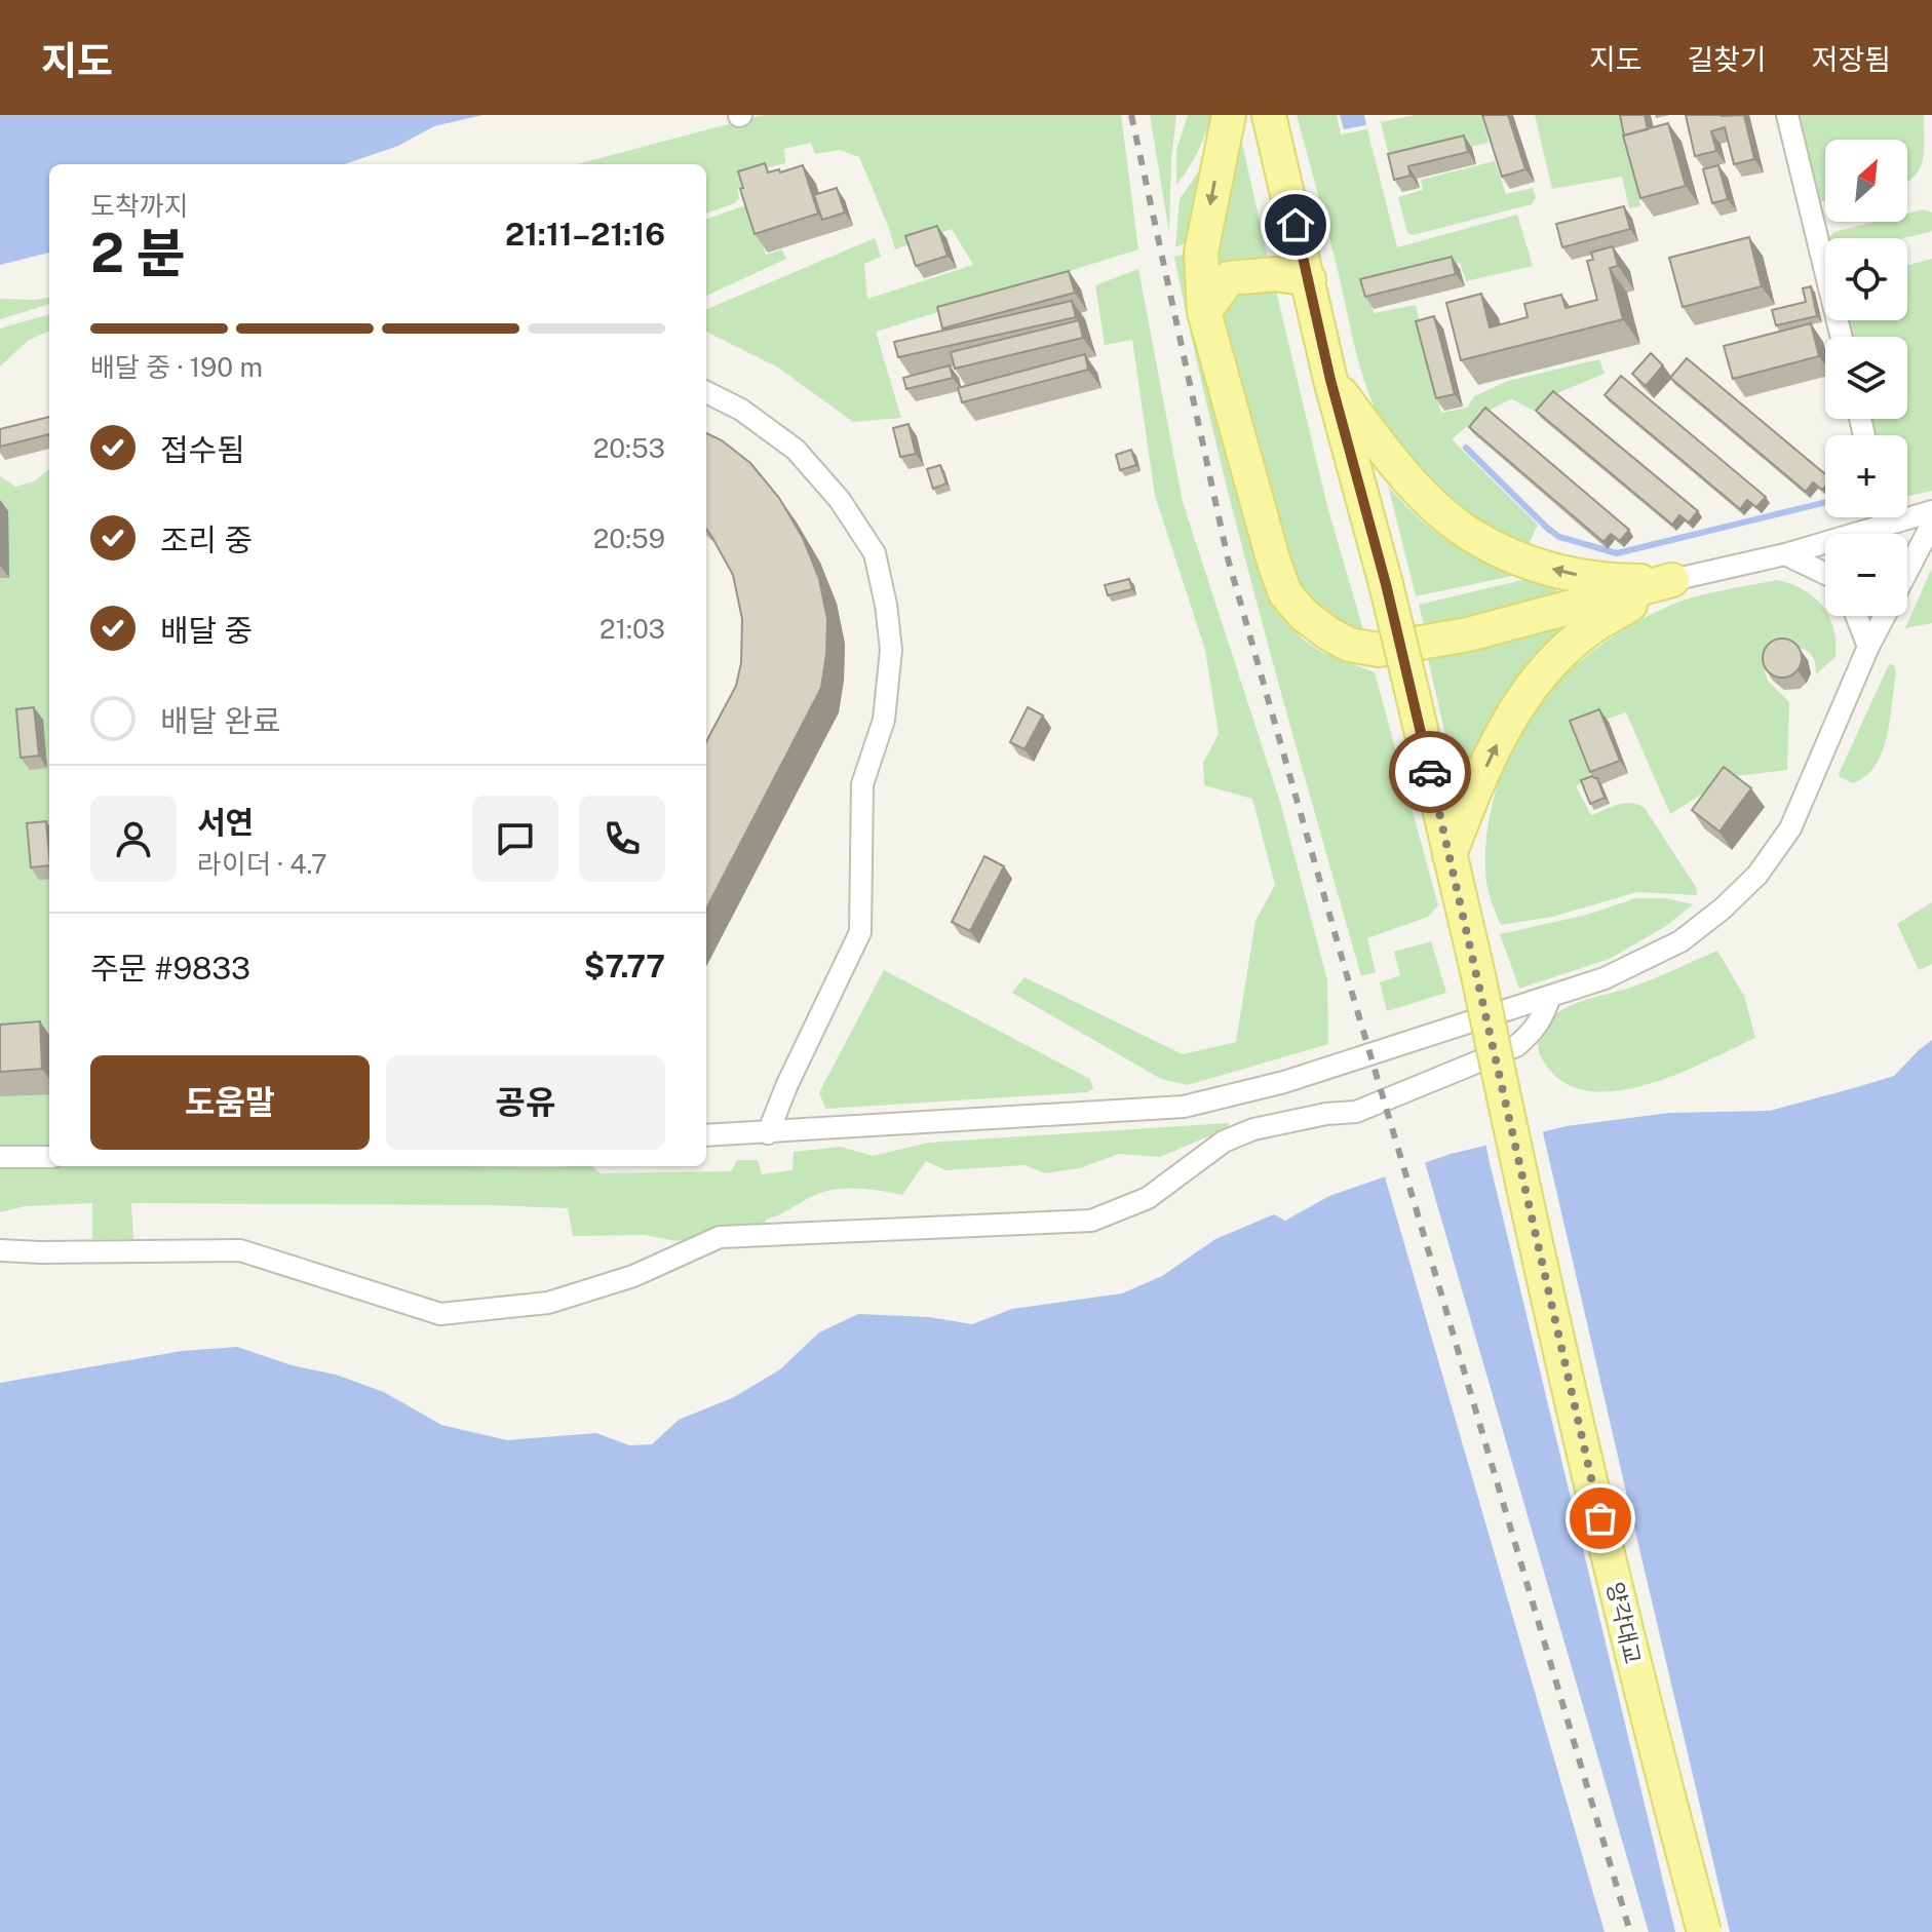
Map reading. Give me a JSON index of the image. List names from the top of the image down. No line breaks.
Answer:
{"streets":{"main road":["양각대교"]},"north":"top right","page":{"header":"지도","nav":["지도","길찾기","저장됨"],"map_buttons":["+","−"],"heading":["2 분","도착까지","21:11–21:16"],"panel":["서연","라이더 · 4.7","주문 #9833","$7.77"],"bar":"배달 중 · 190 m","list":[["접수됨","20:53"],["조리 중","20:59"],["배달 중","21:03"],"배달 완료"],"buttons":["도움말","공유"]}}
